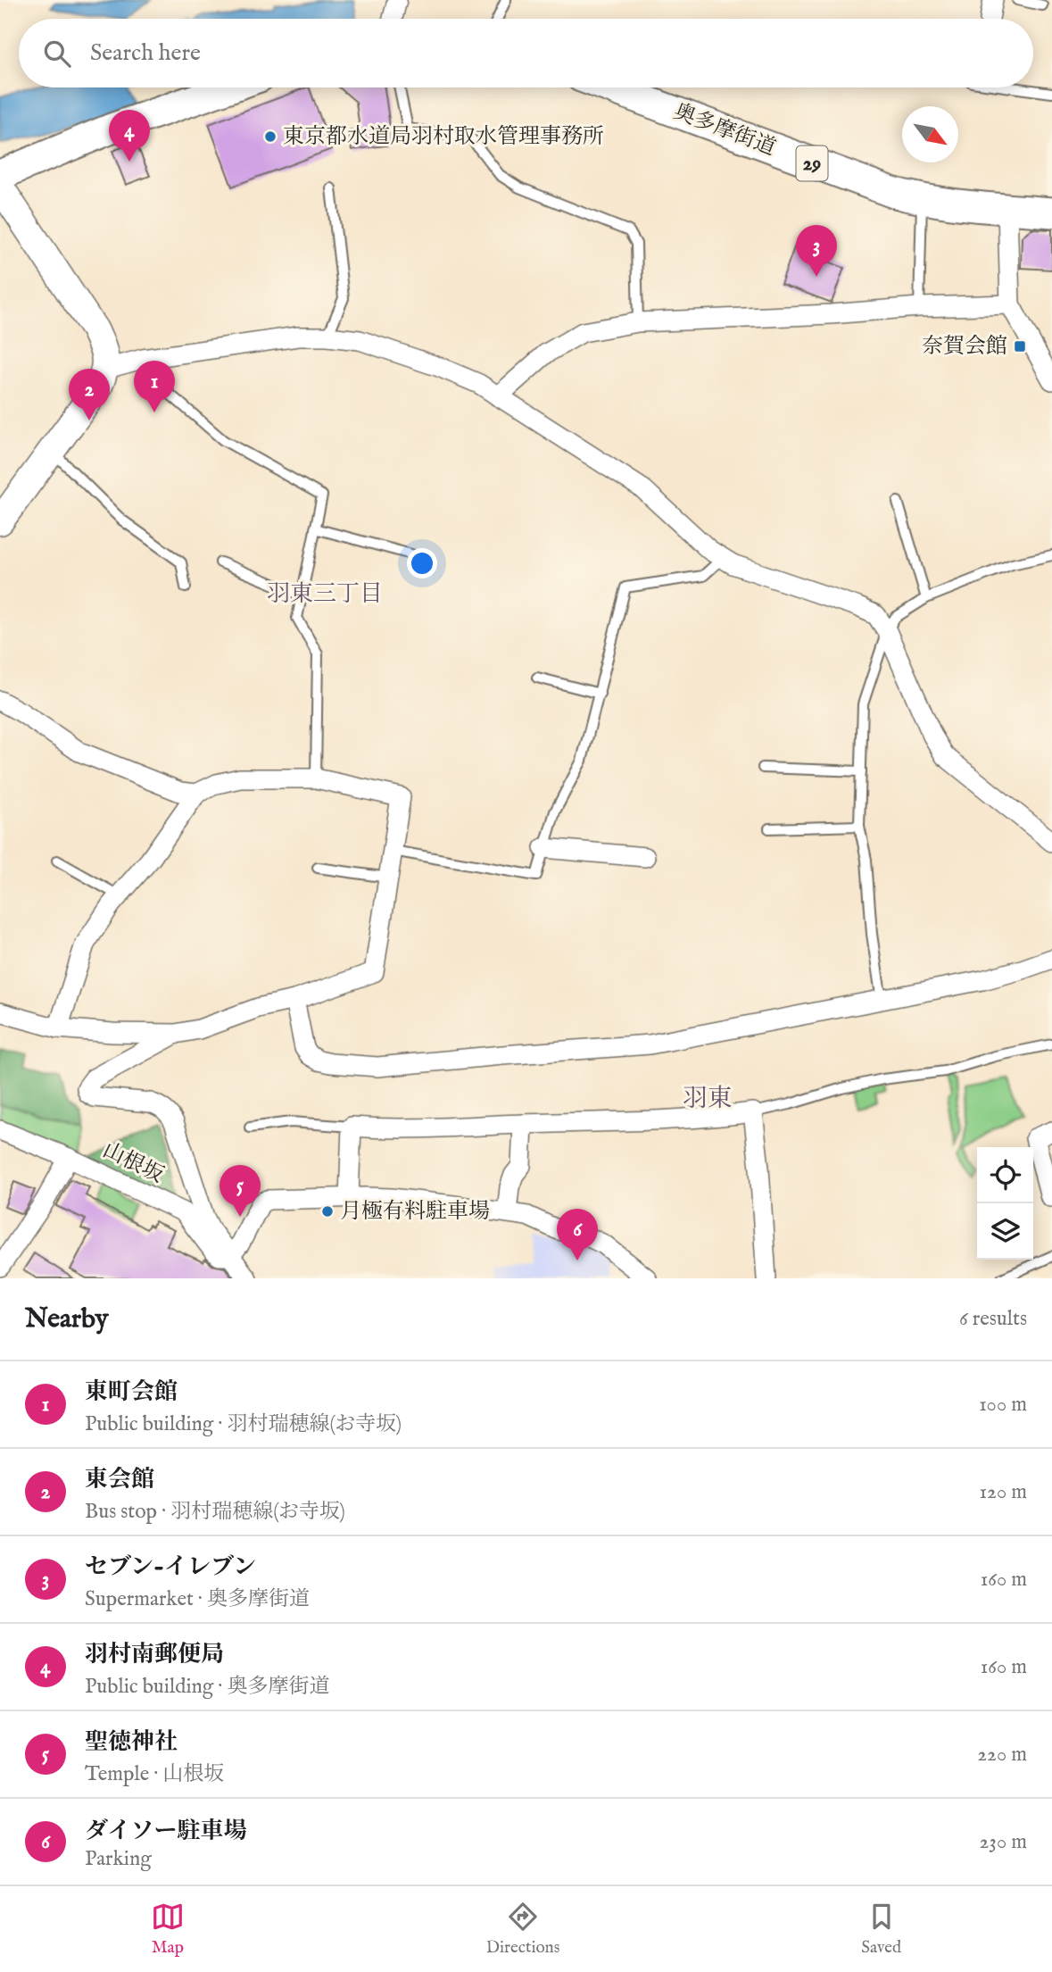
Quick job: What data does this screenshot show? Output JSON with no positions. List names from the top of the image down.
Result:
{
  "streets": {
    "main road": ["奥多摩街道", "29"],
    "street": ["山根坂"]
  },
  "districts": ["羽東三丁目", "羽東"],
  "places": {
    "other": ["東京都水道局羽村取水管理事務所", "月極有料駐車場"],
    "transit": ["奈賀会館"]
  },
  "north": "bottom right",
  "page": {
    "search": "Search here",
    "pins": [
      "4",
      "3",
      "1",
      "2",
      "5",
      "6"
    ],
    "heading": ["Nearby", "6 results"],
    "list": [
      {
        "mark": "1",
        "name": "東町会館",
        "note": "Public building · 羽村瑞穂線(お寺坂)",
        "value": "100 m"
      },
      {
        "mark": "2",
        "name": "東会館",
        "note": "Bus stop · 羽村瑞穂線(お寺坂)",
        "value": "120 m"
      },
      {
        "mark": "3",
        "name": "セブン-イレブン",
        "note": "Supermarket · 奥多摩街道",
        "value": "160 m"
      },
      {
        "mark": "4",
        "name": "羽村南郵便局",
        "note": "Public building · 奥多摩街道",
        "value": "160 m"
      },
      {
        "mark": "5",
        "name": "聖徳神社",
        "note": "Temple · 山根坂",
        "value": "220 m"
      },
      {
        "mark": "6",
        "name": "ダイソー駐車場",
        "note": "Parking",
        "value": "230 m"
      }
    ],
    "nav": ["Map", "Directions", "Saved"]
  }
}
